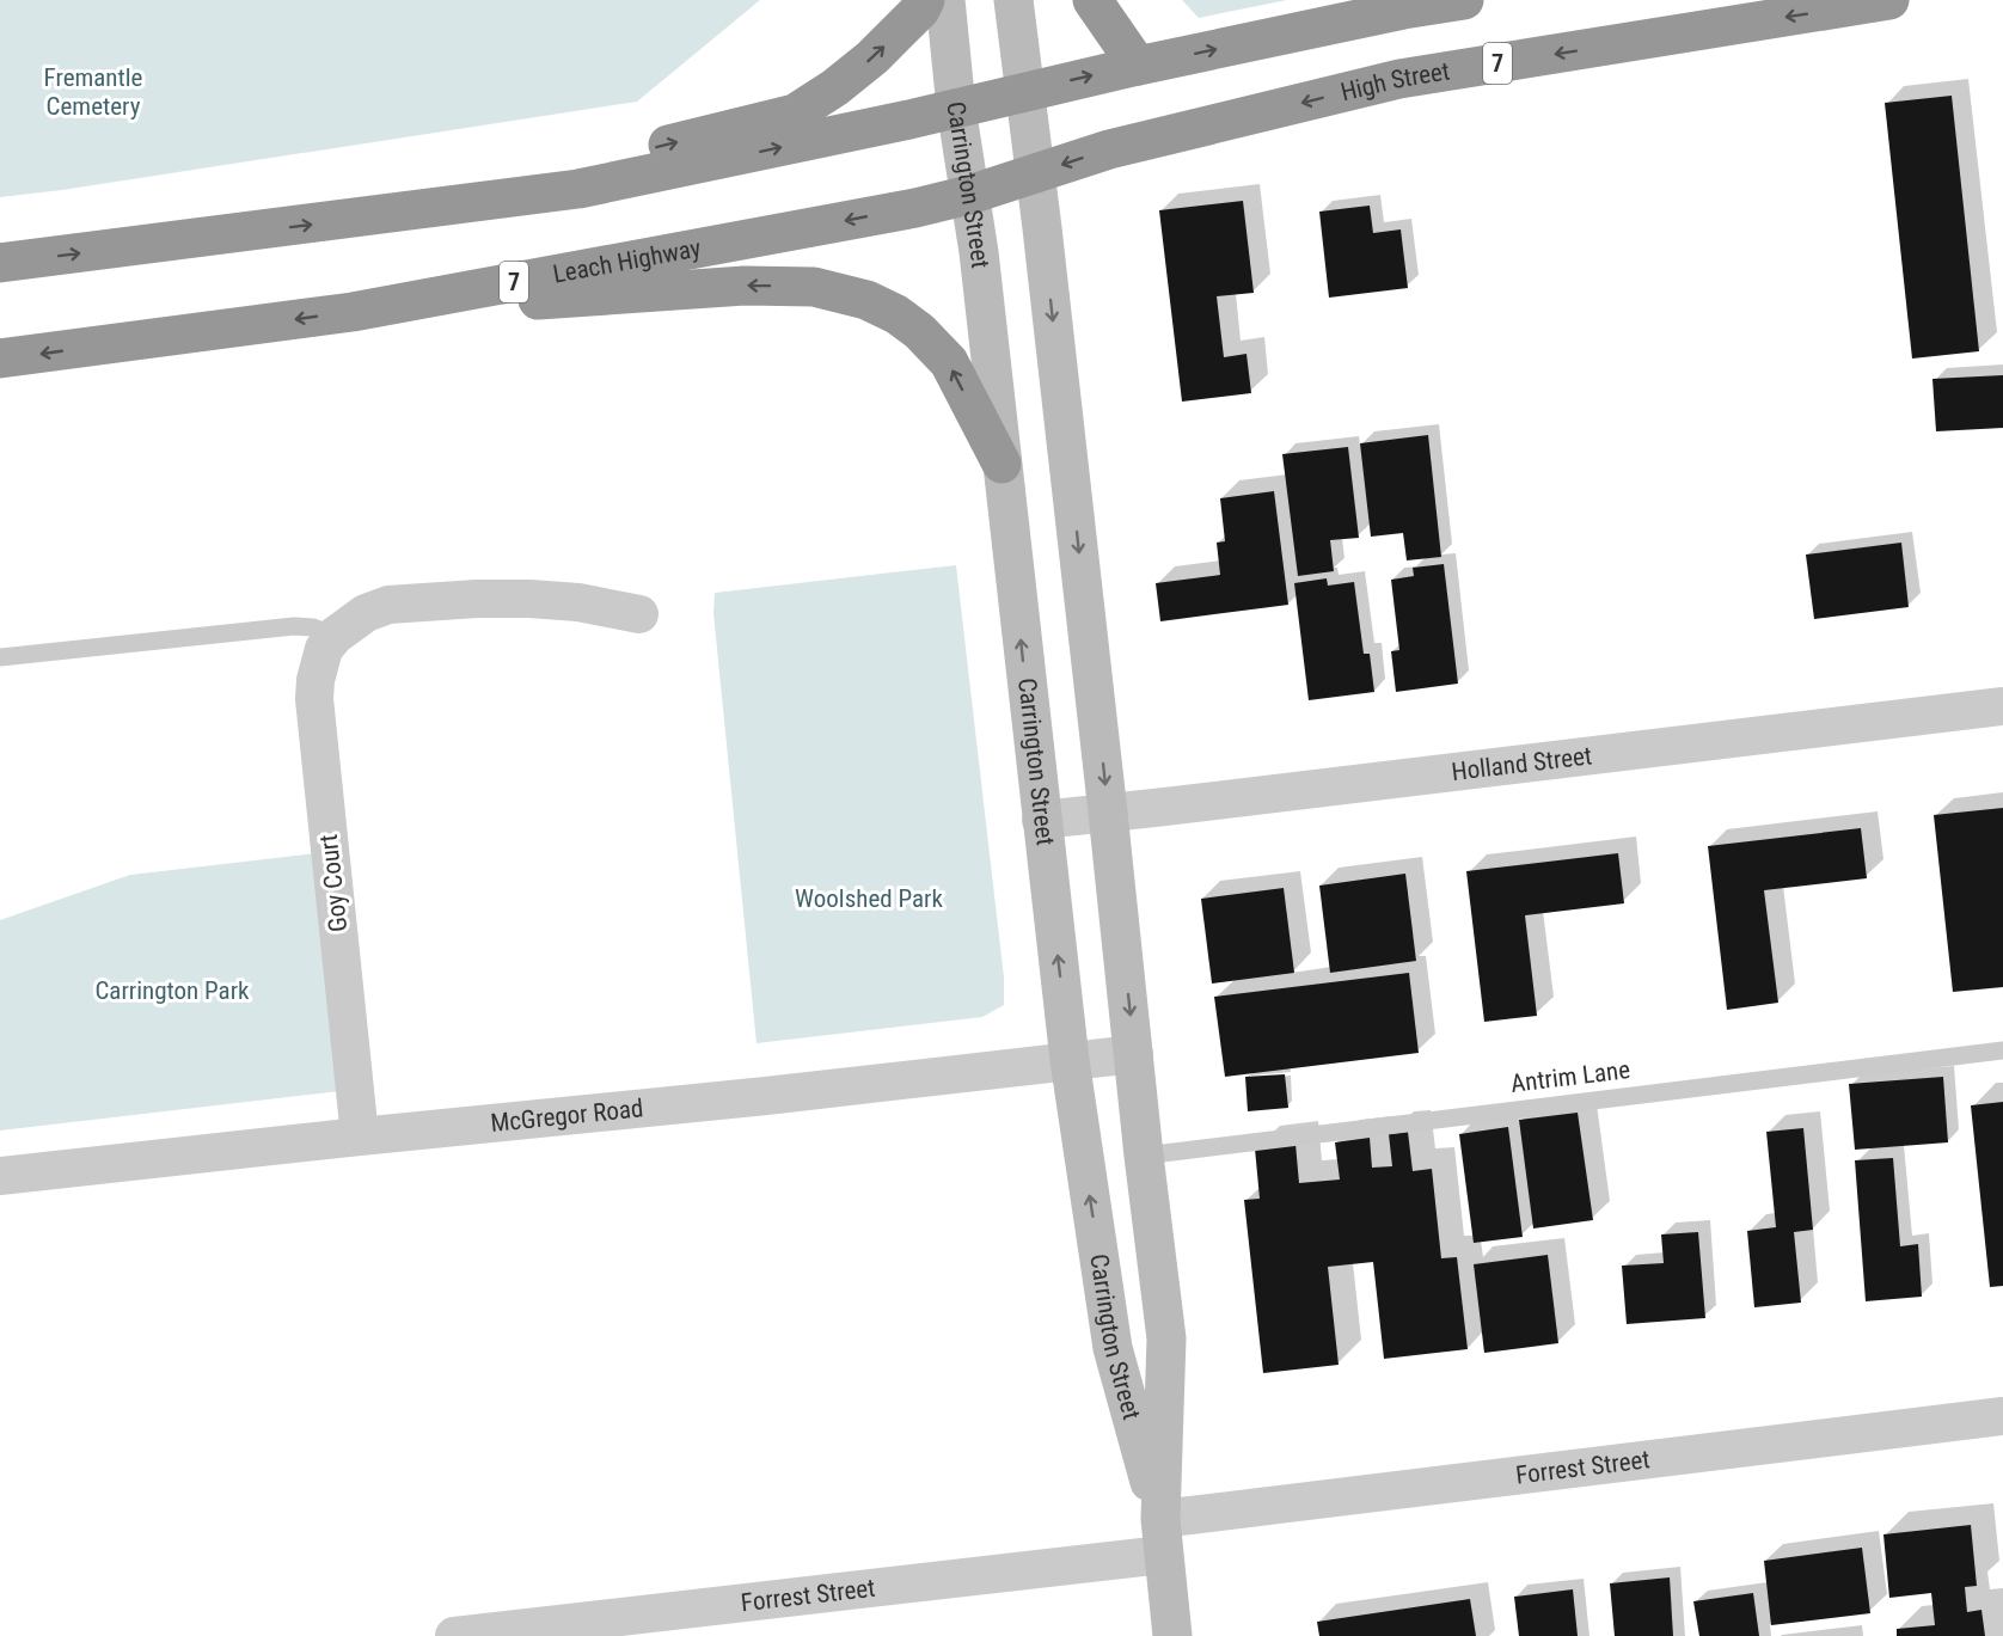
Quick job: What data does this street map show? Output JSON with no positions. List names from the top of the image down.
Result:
{
  "streets": {
    "highway": ["7", "High Street", "Leach Highway"],
    "main road": ["Carrington Street"],
    "street": [
      "Holland Street",
      "Goy Court",
      "McGregor Road",
      "Forrest Street"
    ],
    "lane": ["Antrim Lane"]
  },
  "crossings": [
    ["High Street", "Carrington Street"],
    ["High Street", "Leach Highway"],
    ["Carrington Street", "Leach Highway"],
    ["Carrington Street", "Holland Street"],
    ["Carrington Street", "Antrim Lane"],
    ["Carrington Street", "McGregor Road"],
    ["Carrington Street", "Forrest Street"],
    ["Goy Court", "McGregor Road"]
  ],
  "parks": ["Fremantle Cemetery", "Woolshed Park", "Carrington Park"]
}
